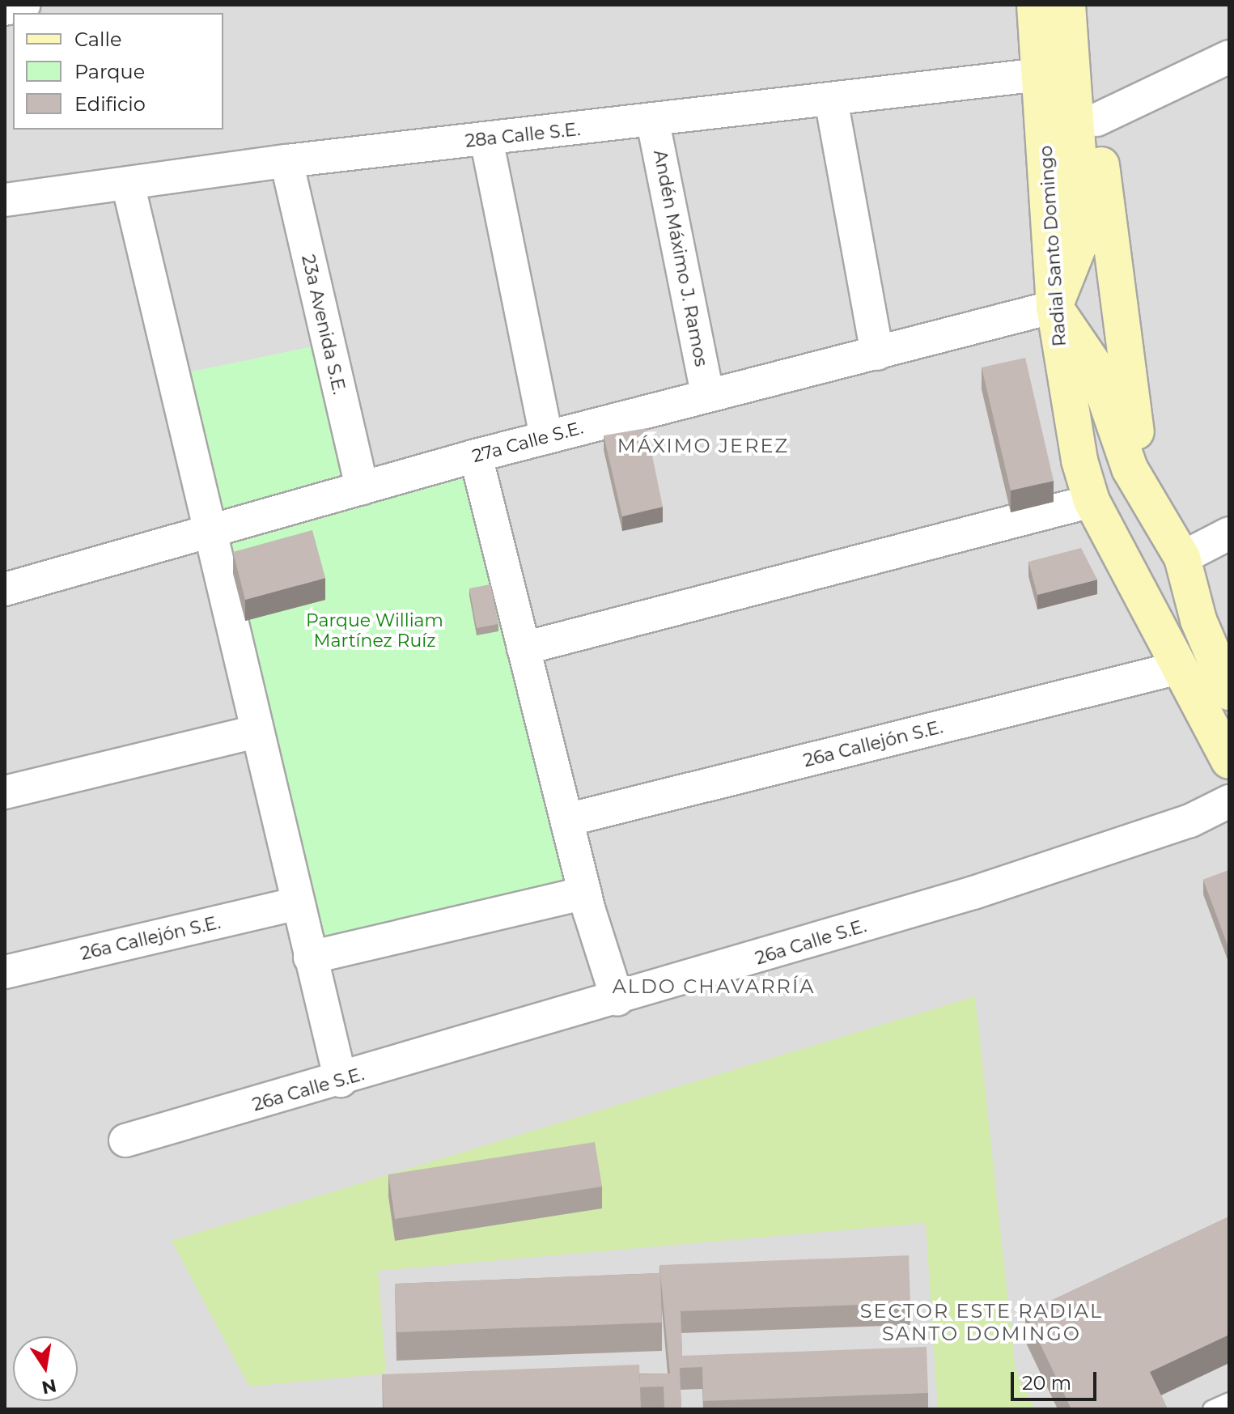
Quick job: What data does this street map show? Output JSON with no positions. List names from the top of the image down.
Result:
{
  "streets": {
    "main road": ["Radial Santo Domingo"],
    "street": [
      "28a Calle S.E.",
      "Andén Máximo J. Ramos",
      "23a Avenida S.E.",
      "27a Calle S.E.",
      "26a Callejón S.E.",
      "26a Calle S.E."
    ]
  },
  "crossings": [
    ["28a Calle S.E.", "Radial Santo Domingo"],
    ["28a Calle S.E.", "Andén Máximo J. Ramos"],
    ["28a Calle S.E.", "23a Avenida S.E."],
    ["Radial Santo Domingo", "27a Calle S.E."],
    ["Radial Santo Domingo", "26a Callejón S.E."],
    ["Andén Máximo J. Ramos", "27a Calle S.E."],
    ["23a Avenida S.E.", "27a Calle S.E."]
  ],
  "districts": ["MÁXIMO JEREZ", "ALDO CHAVARRÍA", "SECTOR ESTE RADIAL SANTO DOMINGO"],
  "parks": ["Parque William Martínez Ruíz"],
  "legend": ["Calle", "Parque", "Edificio"],
  "scale_bar": "20 m",
  "north": "bottom"
}
